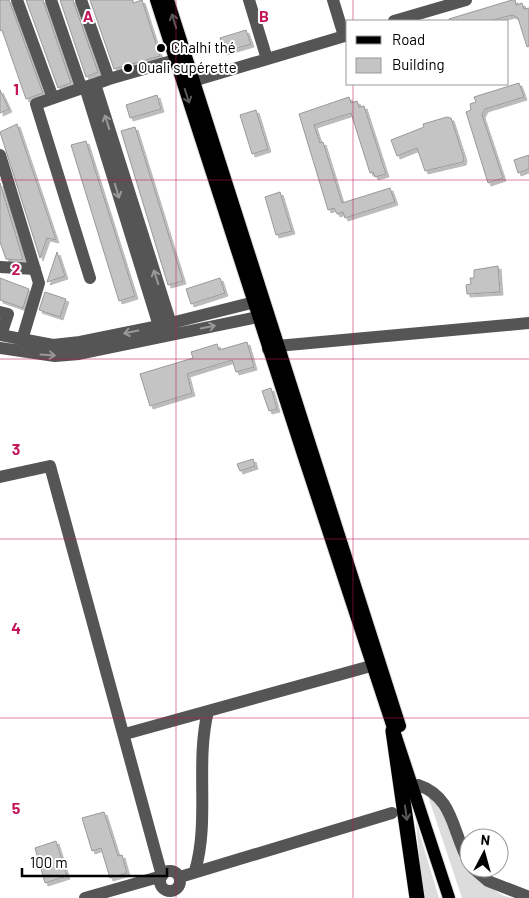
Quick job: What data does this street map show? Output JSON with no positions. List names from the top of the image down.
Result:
{
  "places": ["Chalhi thé", "Ouali supérette"],
  "legend": ["Road", "Building"],
  "scale_bar": "100 m",
  "north": "top",
  "grid": {
    "columns": ["A", "B"],
    "rows": [
      "1",
      "2",
      "3",
      "4",
      "5"
    ]
  }
}
